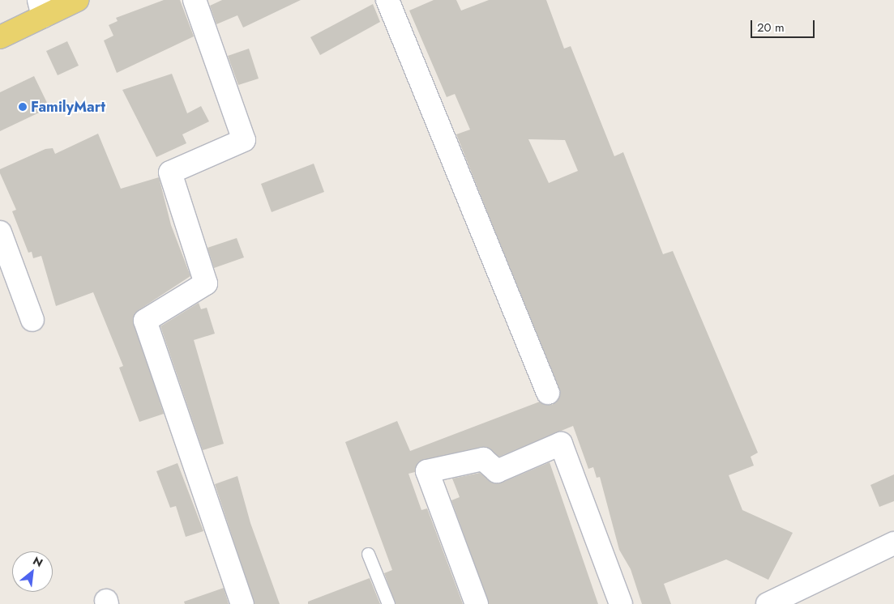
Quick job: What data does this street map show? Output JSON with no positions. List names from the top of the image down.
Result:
{
  "places": ["FamilyMart"],
  "scale_bar": "20 m",
  "north": "top right"
}
